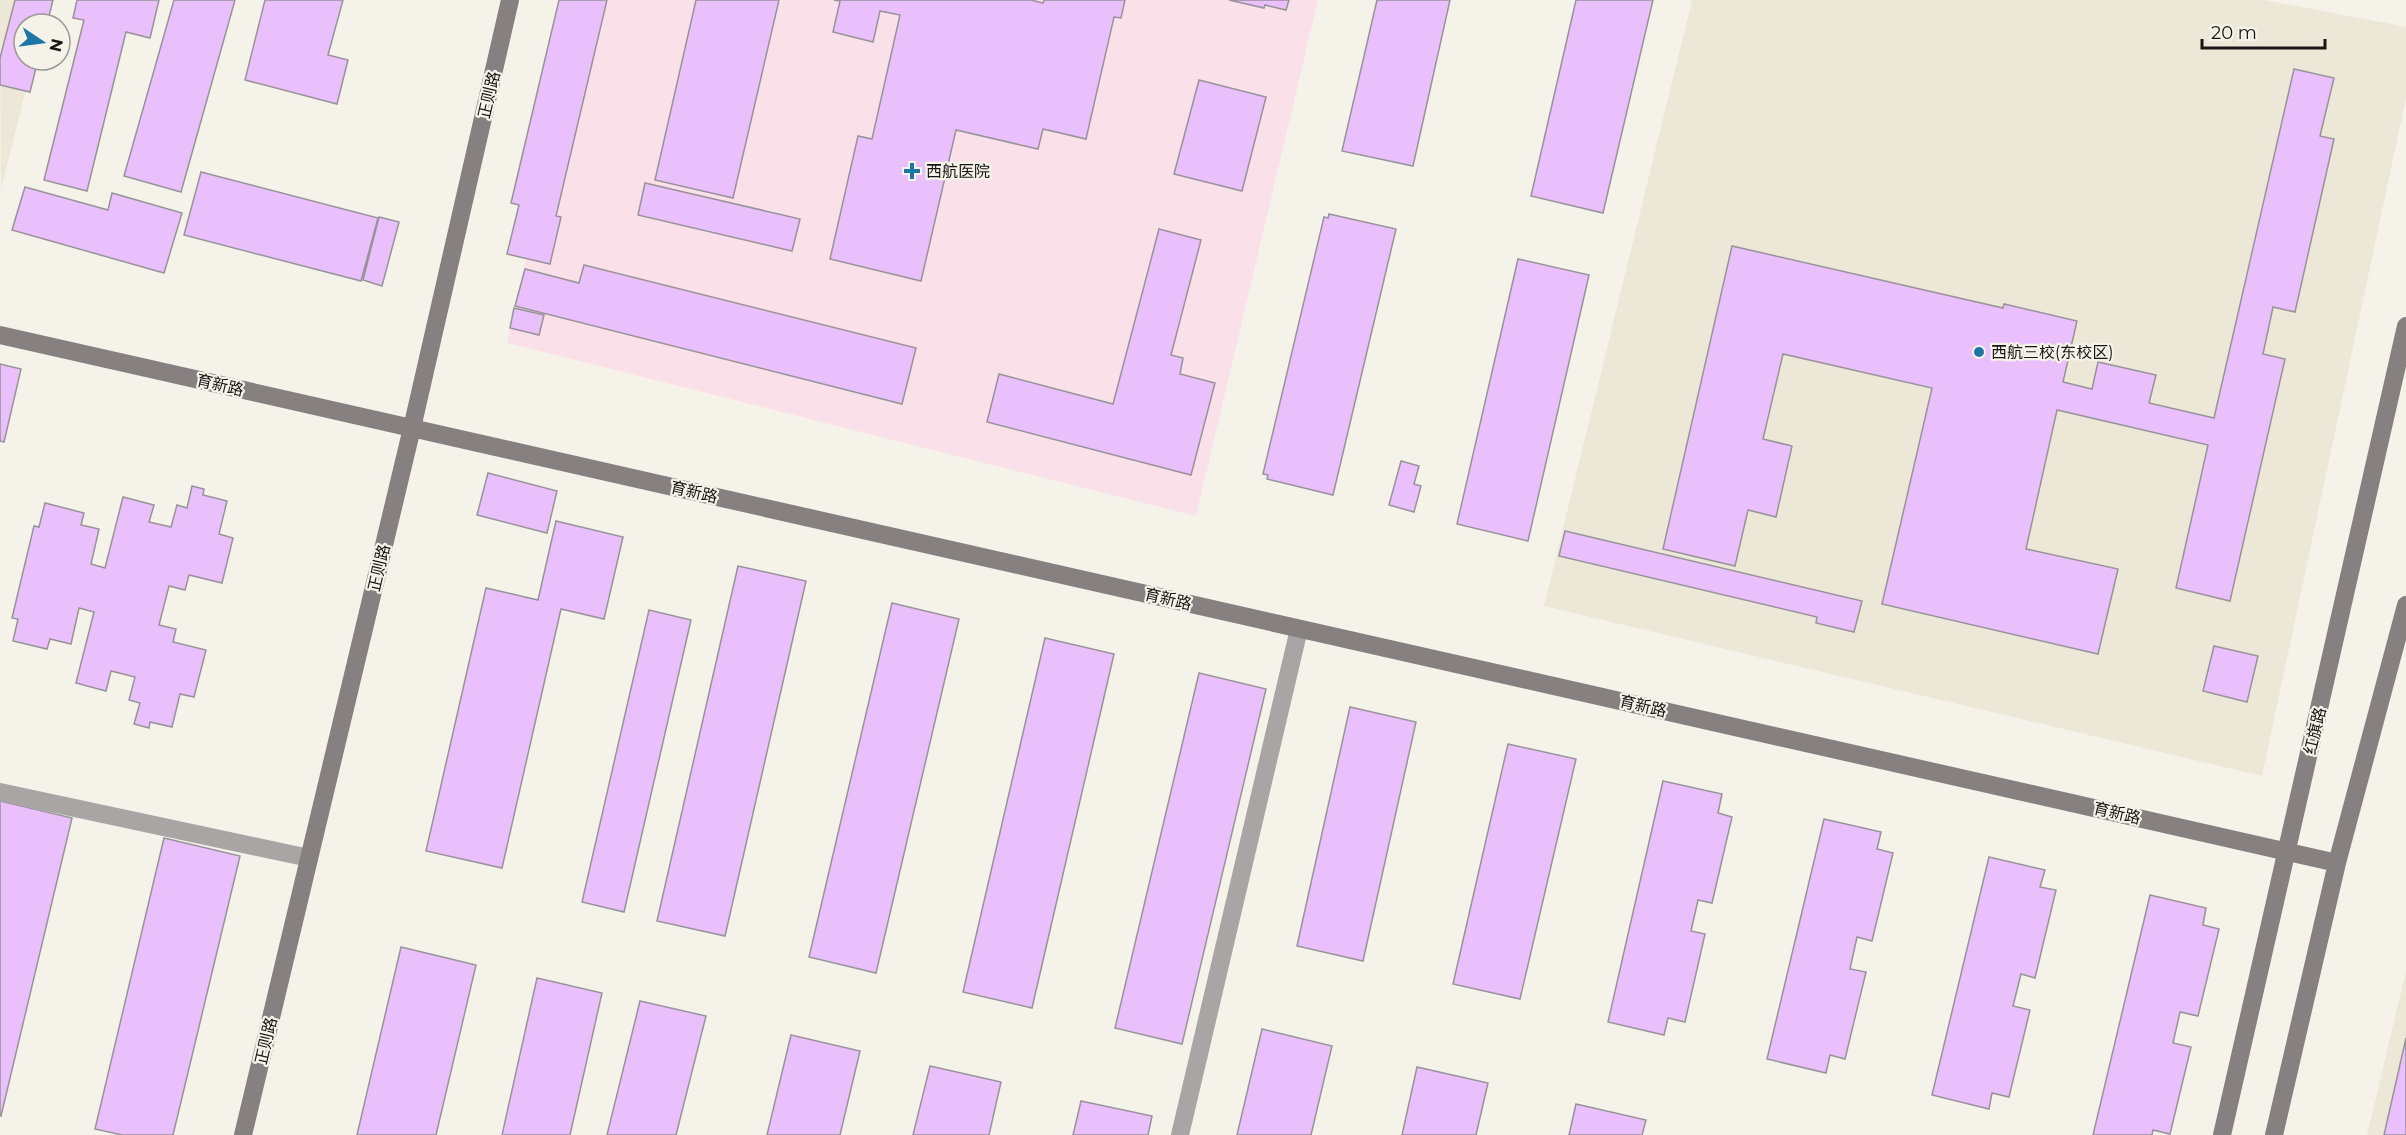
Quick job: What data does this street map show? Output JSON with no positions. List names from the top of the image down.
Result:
{
  "streets": {
    "street": ["正则路", "育新路", "红旗路"]
  },
  "crossings": [
    ["正则路", "育新路"],
    ["育新路", "红旗路"]
  ],
  "places": {
    "health": ["西航医院"],
    "other": ["西航三校(东校区)"]
  },
  "scale_bar": "20 m",
  "north": "right"
}
